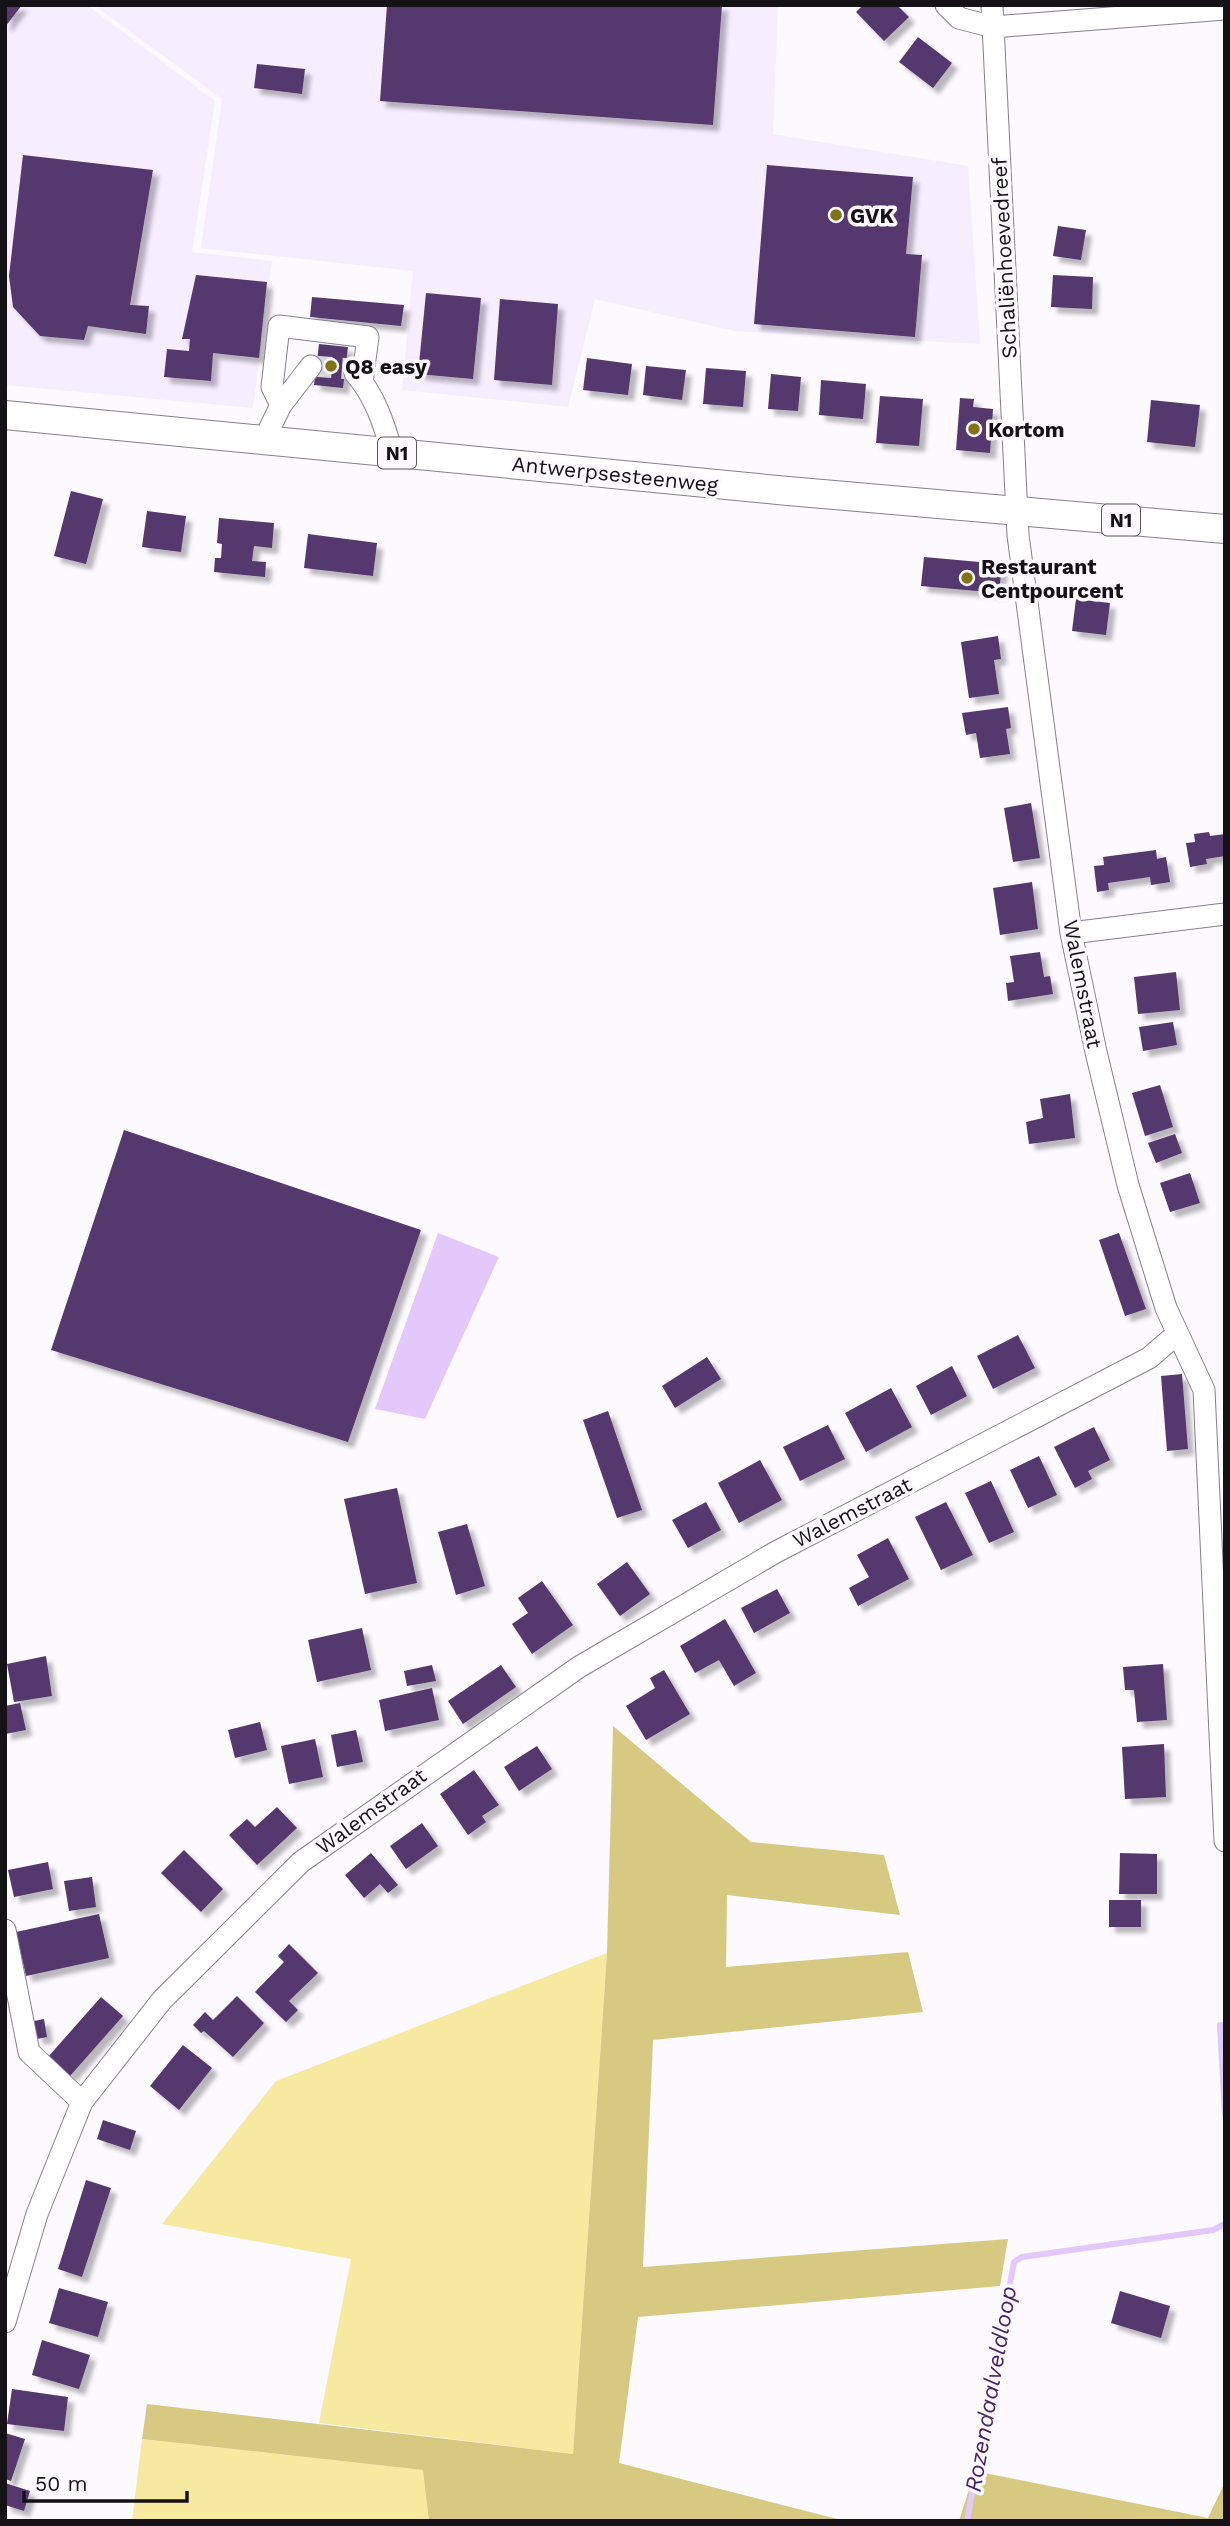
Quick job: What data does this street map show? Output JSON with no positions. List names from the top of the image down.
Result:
{
  "streets": {
    "main road": ["N1", "Antwerpsesteenweg"],
    "street": ["Schaliënhoevedreef", "Walemstraat"]
  },
  "crossings": [
    ["Schaliënhoevedreef", "Antwerpsesteenweg"],
    ["Schaliënhoevedreef", "Walemstraat"],
    ["Antwerpsesteenweg", "Walemstraat"]
  ],
  "water": ["Rozendaalveldloop"],
  "places": [
    "GVK",
    "Q8 easy",
    "Kortom",
    "Restaurant Centpourcent"
  ],
  "scale_bar": "50 m"
}
